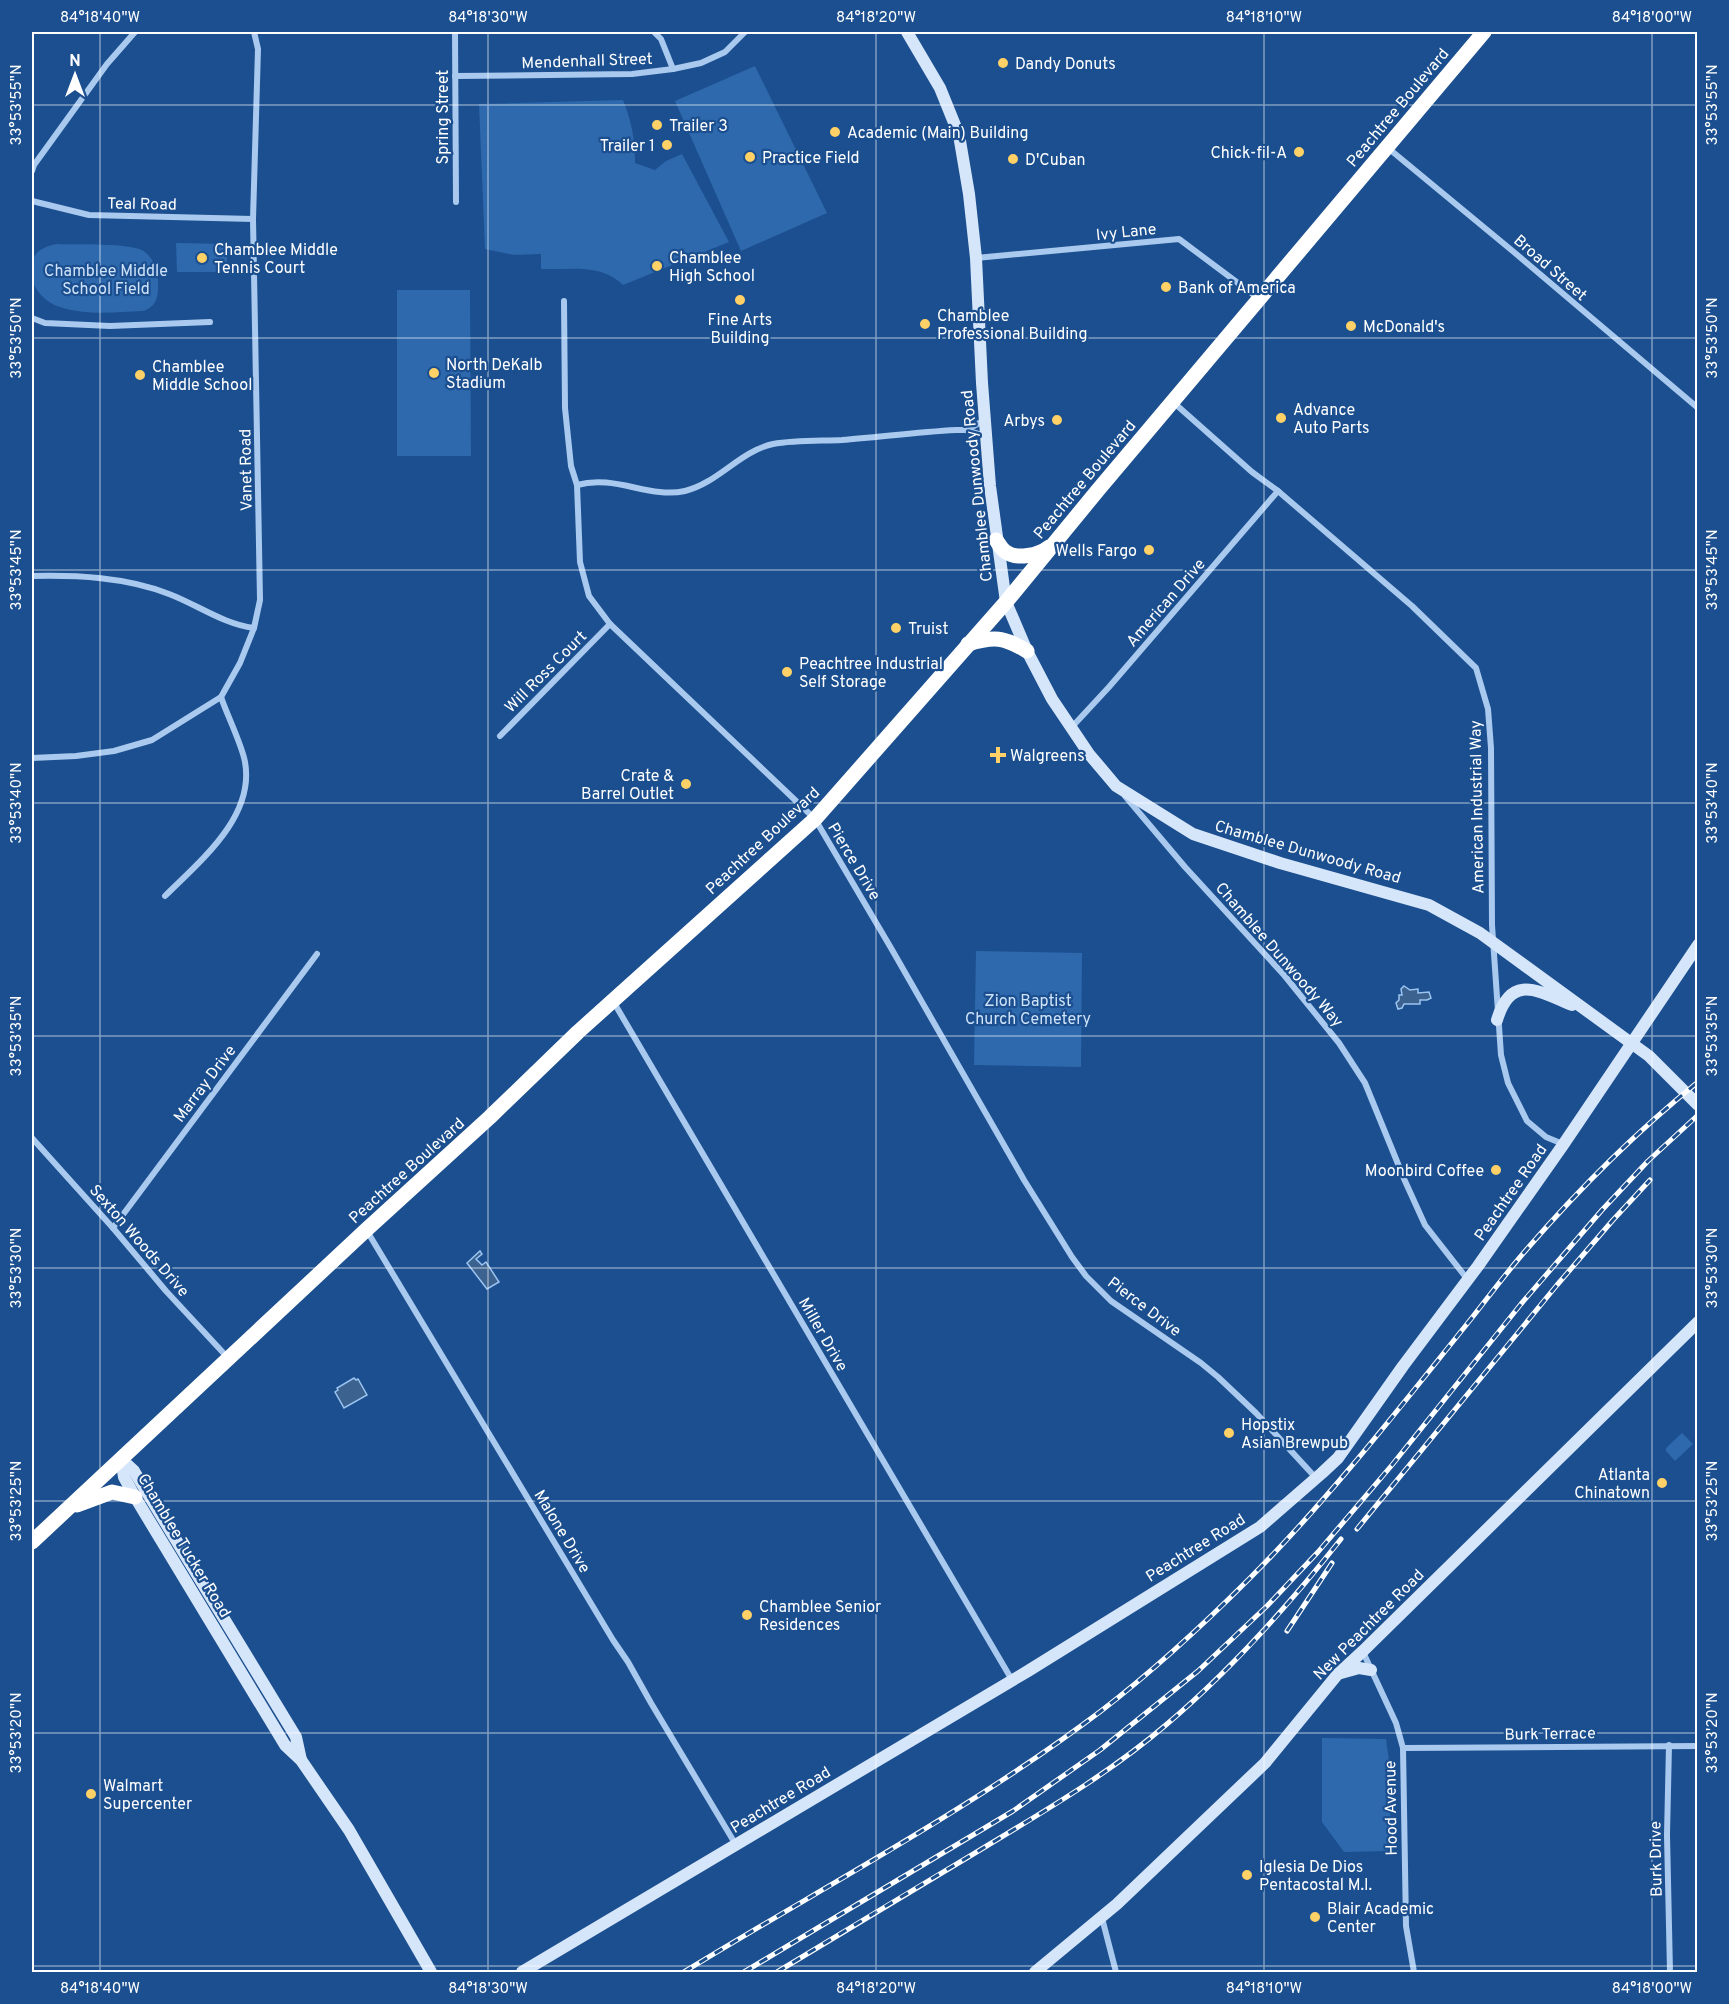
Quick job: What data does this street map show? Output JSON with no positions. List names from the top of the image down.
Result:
{
  "streets": {
    "highway": ["Peachtree Boulevard"],
    "street": [
      "Mendenhall Street",
      "Spring Street",
      "Teal Road",
      "Ivy Lane",
      "Broad Street",
      "Vanet Road",
      "Chamblee Dunwoody Road",
      "American Drive",
      "Will Ross Court",
      "American Industrial Way",
      "Pierce Drive",
      "Chamblee Dunwoody Way",
      "Marray Drive",
      "Peachtree Road",
      "Sexton Woods Drive",
      "Miller Drive",
      "Malone Drive",
      "Chamblee Tucker Road",
      "New Peachtree Road",
      "Burk Terrace",
      "Hood Avenue",
      "Burk Drive"
    ]
  },
  "crossings": [
    ["Mendenhall Street", "Spring Street"],
    ["Peachtree Boulevard", "Ivy Lane"],
    ["Peachtree Boulevard", "Broad Street"],
    ["Peachtree Boulevard", "Chamblee Dunwoody Road"],
    ["Peachtree Boulevard", "American Industrial Way"],
    ["Peachtree Boulevard", "Pierce Drive"],
    ["Peachtree Boulevard", "Sexton Woods Drive"],
    ["Peachtree Boulevard", "Miller Drive"],
    ["Peachtree Boulevard", "Malone Drive"],
    ["Peachtree Boulevard", "Chamblee Tucker Road"],
    ["Teal Road", "Vanet Road"],
    ["Ivy Lane", "Chamblee Dunwoody Road"],
    ["Chamblee Dunwoody Road", "American Drive"],
    ["Chamblee Dunwoody Road", "American Industrial Way"],
    ["Chamblee Dunwoody Road", "Chamblee Dunwoody Way"],
    ["American Drive", "American Industrial Way"],
    ["Will Ross Court", "Pierce Drive"],
    ["American Industrial Way", "Peachtree Road"],
    ["Pierce Drive", "Peachtree Road"],
    ["Chamblee Dunwoody Way", "Peachtree Road"],
    ["Marray Drive", "Sexton Woods Drive"],
    ["Peachtree Road", "Miller Drive"],
    ["Peachtree Road", "Malone Drive"],
    ["New Peachtree Road", "Hood Avenue"],
    ["Burk Terrace", "Hood Avenue"],
    ["Burk Terrace", "Burk Drive"]
  ],
  "parks": ["Chamblee Middle School Field", "Zion Baptist Church Cemetery"],
  "places": {
    "other": [
      "Dandy Donuts",
      "Trailer 3",
      "Academic (Main) Building",
      "Trailer 1",
      "Chick-fil-A",
      "Practice Field",
      "D'Cuban",
      "Chamblee Middle Tennis Court",
      "Chamblee High School",
      "Bank of America",
      "Fine Arts Building",
      "Chamblee Professional Building",
      "McDonald's",
      "North DeKalb Stadium",
      "Chamblee Middle School",
      "Advance Auto Parts",
      "Arbys",
      "Wells Fargo",
      "Truist",
      "Peachtree Industrial Self Storage",
      "Crate & Barrel Outlet",
      "Moonbird Coffee",
      "Hopstix Asian Brewpub",
      "Atlanta Chinatown",
      "Chamblee Senior Residences",
      "Walmart Supercenter",
      "Iglesia De Dios Pentacostal M.I.",
      "Blair Academic Center"
    ],
    "health": ["Walgreens"]
  },
  "north": "top",
  "coordinates": [
    "84°18'40\"W",
    "84°18'30\"W",
    "84°18'20\"W",
    "84°18'10\"W",
    "84°18'00\"W",
    "33°53'55\"N",
    "33°53'50\"N",
    "33°53'45\"N",
    "33°53'40\"N",
    "33°53'35\"N",
    "33°53'30\"N",
    "33°53'25\"N",
    "33°53'20\"N"
  ]
}
